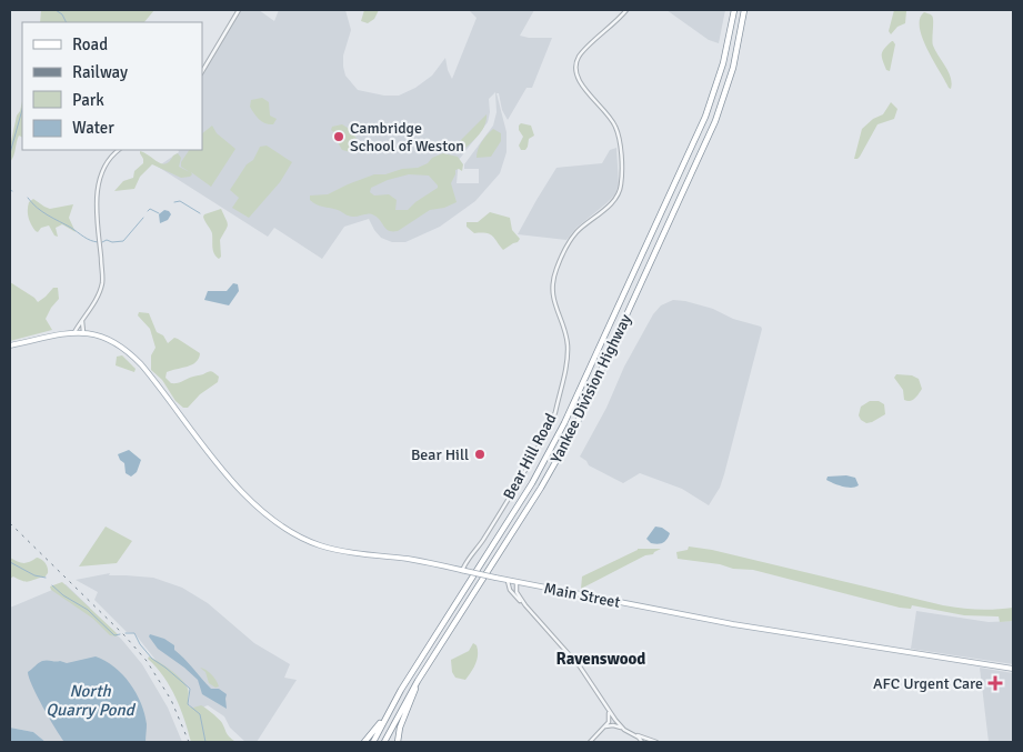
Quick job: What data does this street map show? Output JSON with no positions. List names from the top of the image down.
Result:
{
  "streets": {
    "highway": ["Yankee Division Highway"],
    "main road": ["Main Street"],
    "street": ["Bear Hill Road"]
  },
  "crossings": [
    ["Bear Hill Road", "Main Street"]
  ],
  "districts": ["Ravenswood"],
  "water": ["North Quarry Pond"],
  "places": {
    "other": ["Cambridge School of Weston", "Bear Hill"],
    "health": ["AFC Urgent Care"]
  },
  "legend": [
    "Road",
    "Railway",
    "Park",
    "Water"
  ]
}
